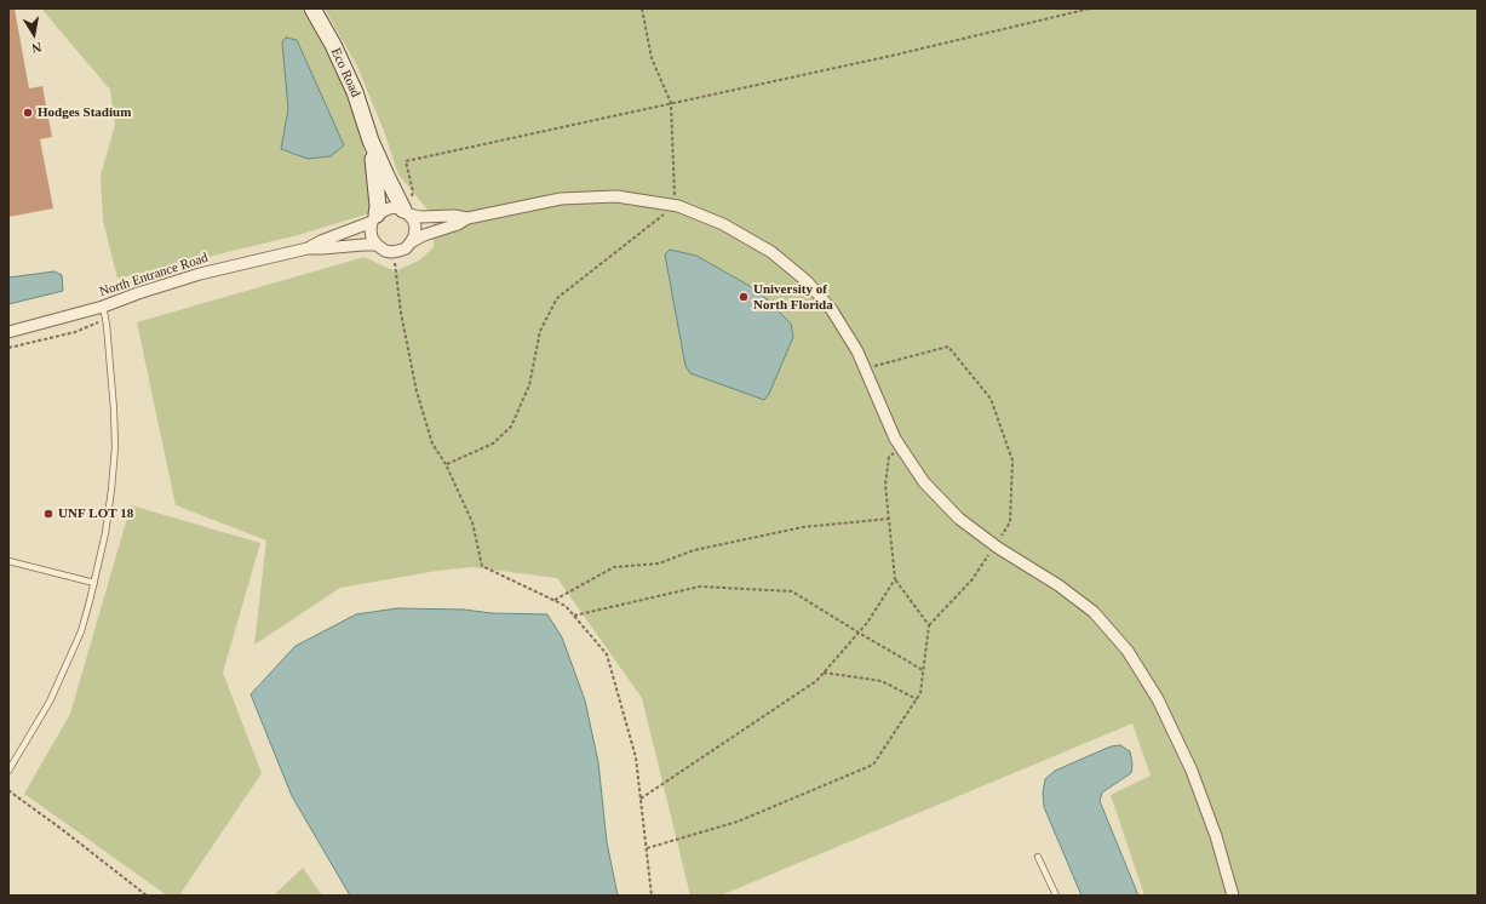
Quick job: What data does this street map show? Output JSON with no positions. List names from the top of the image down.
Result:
{
  "streets": {
    "street": ["Eco Road", "North Entrance Road"]
  },
  "places": ["Hodges Stadium", "University of North Florida", "UNF LOT 18"],
  "north": "bottom"
}
